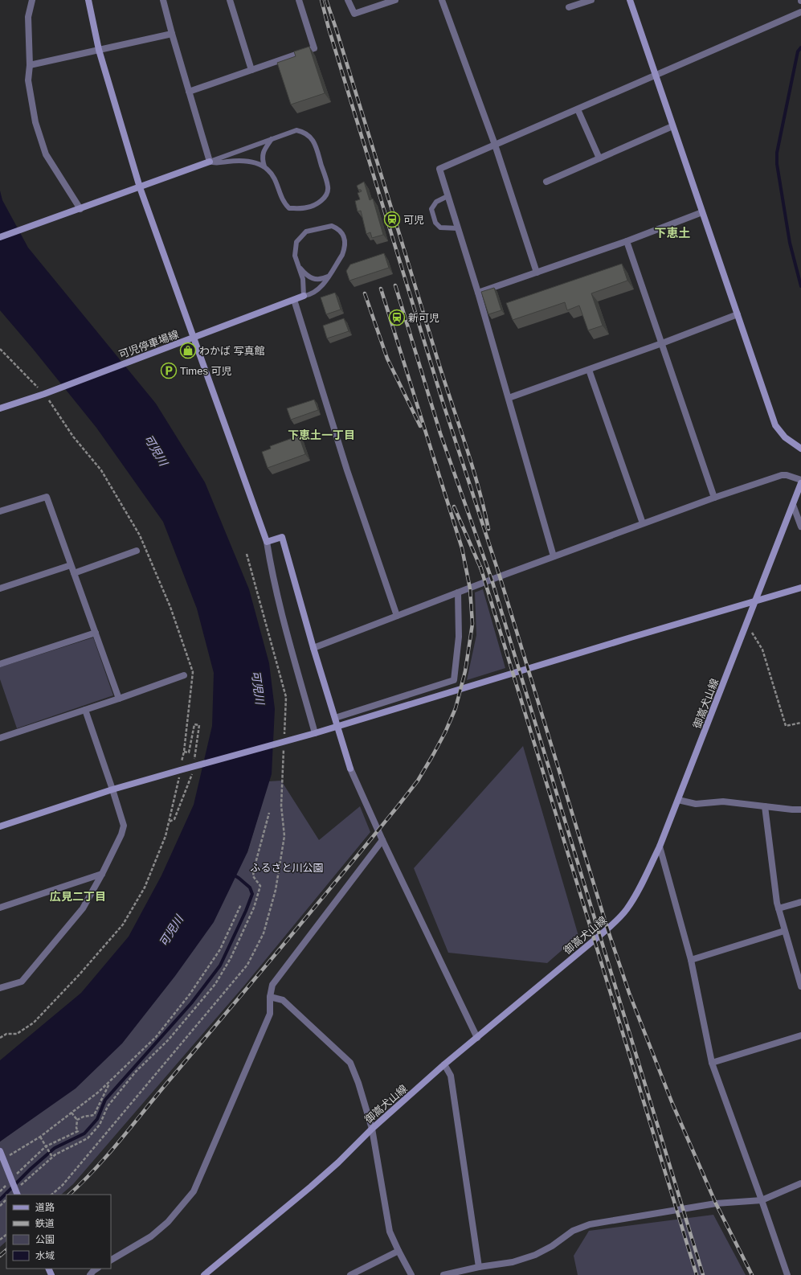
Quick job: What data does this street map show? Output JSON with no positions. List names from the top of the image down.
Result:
{
  "streets": {
    "street": ["可児停車場線", "御嵩犬山線"]
  },
  "districts": ["下恵土", "下恵土一丁目", "広見二丁目"],
  "water": ["可児川"],
  "parks": ["ふるさと川公園"],
  "places": {
    "station": ["可児", "新可児"],
    "shop": ["わかば 写真館"],
    "parking": ["Times 可児"]
  },
  "legend": [
    "道路",
    "鉄道",
    "公園",
    "水域"
  ]
}
